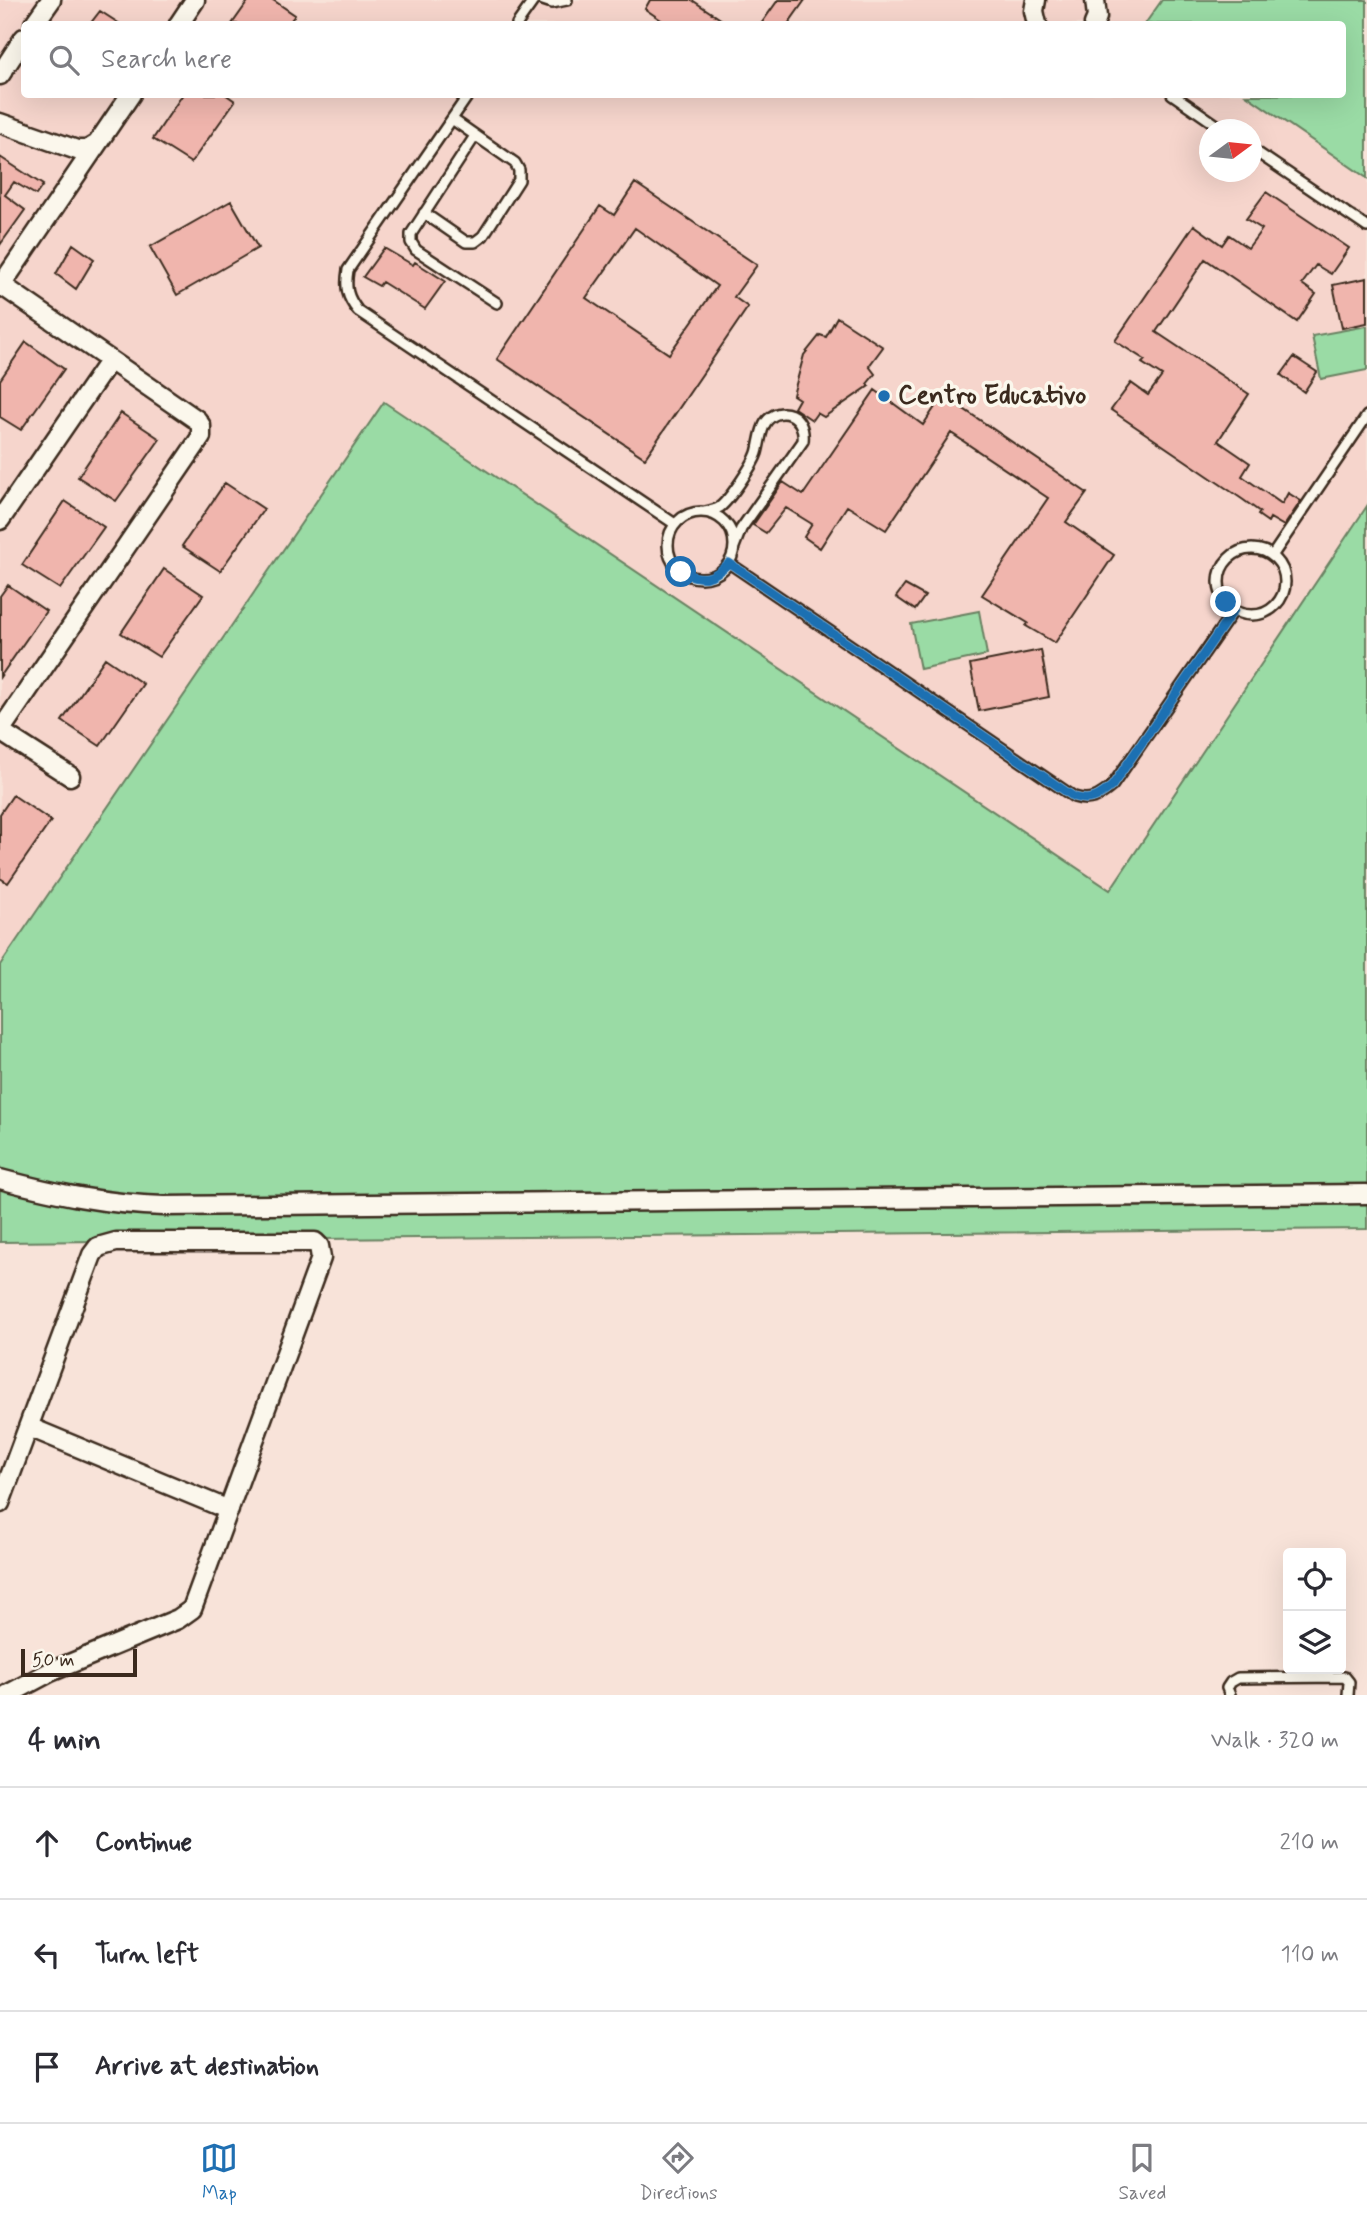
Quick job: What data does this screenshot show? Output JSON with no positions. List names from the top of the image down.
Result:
{
  "places": ["Centro Educativo"],
  "scale_bar": "50 m",
  "north": "right",
  "page": {
    "search": "Search here",
    "scale": "50 m",
    "heading": ["4 min", "Walk · 320 m"],
    "list": [
      ["Continue", "210 m"],
      ["Turn left", "110 m"],
      "Arrive at destination"
    ],
    "nav": ["Map", "Directions", "Saved"]
  }
}
